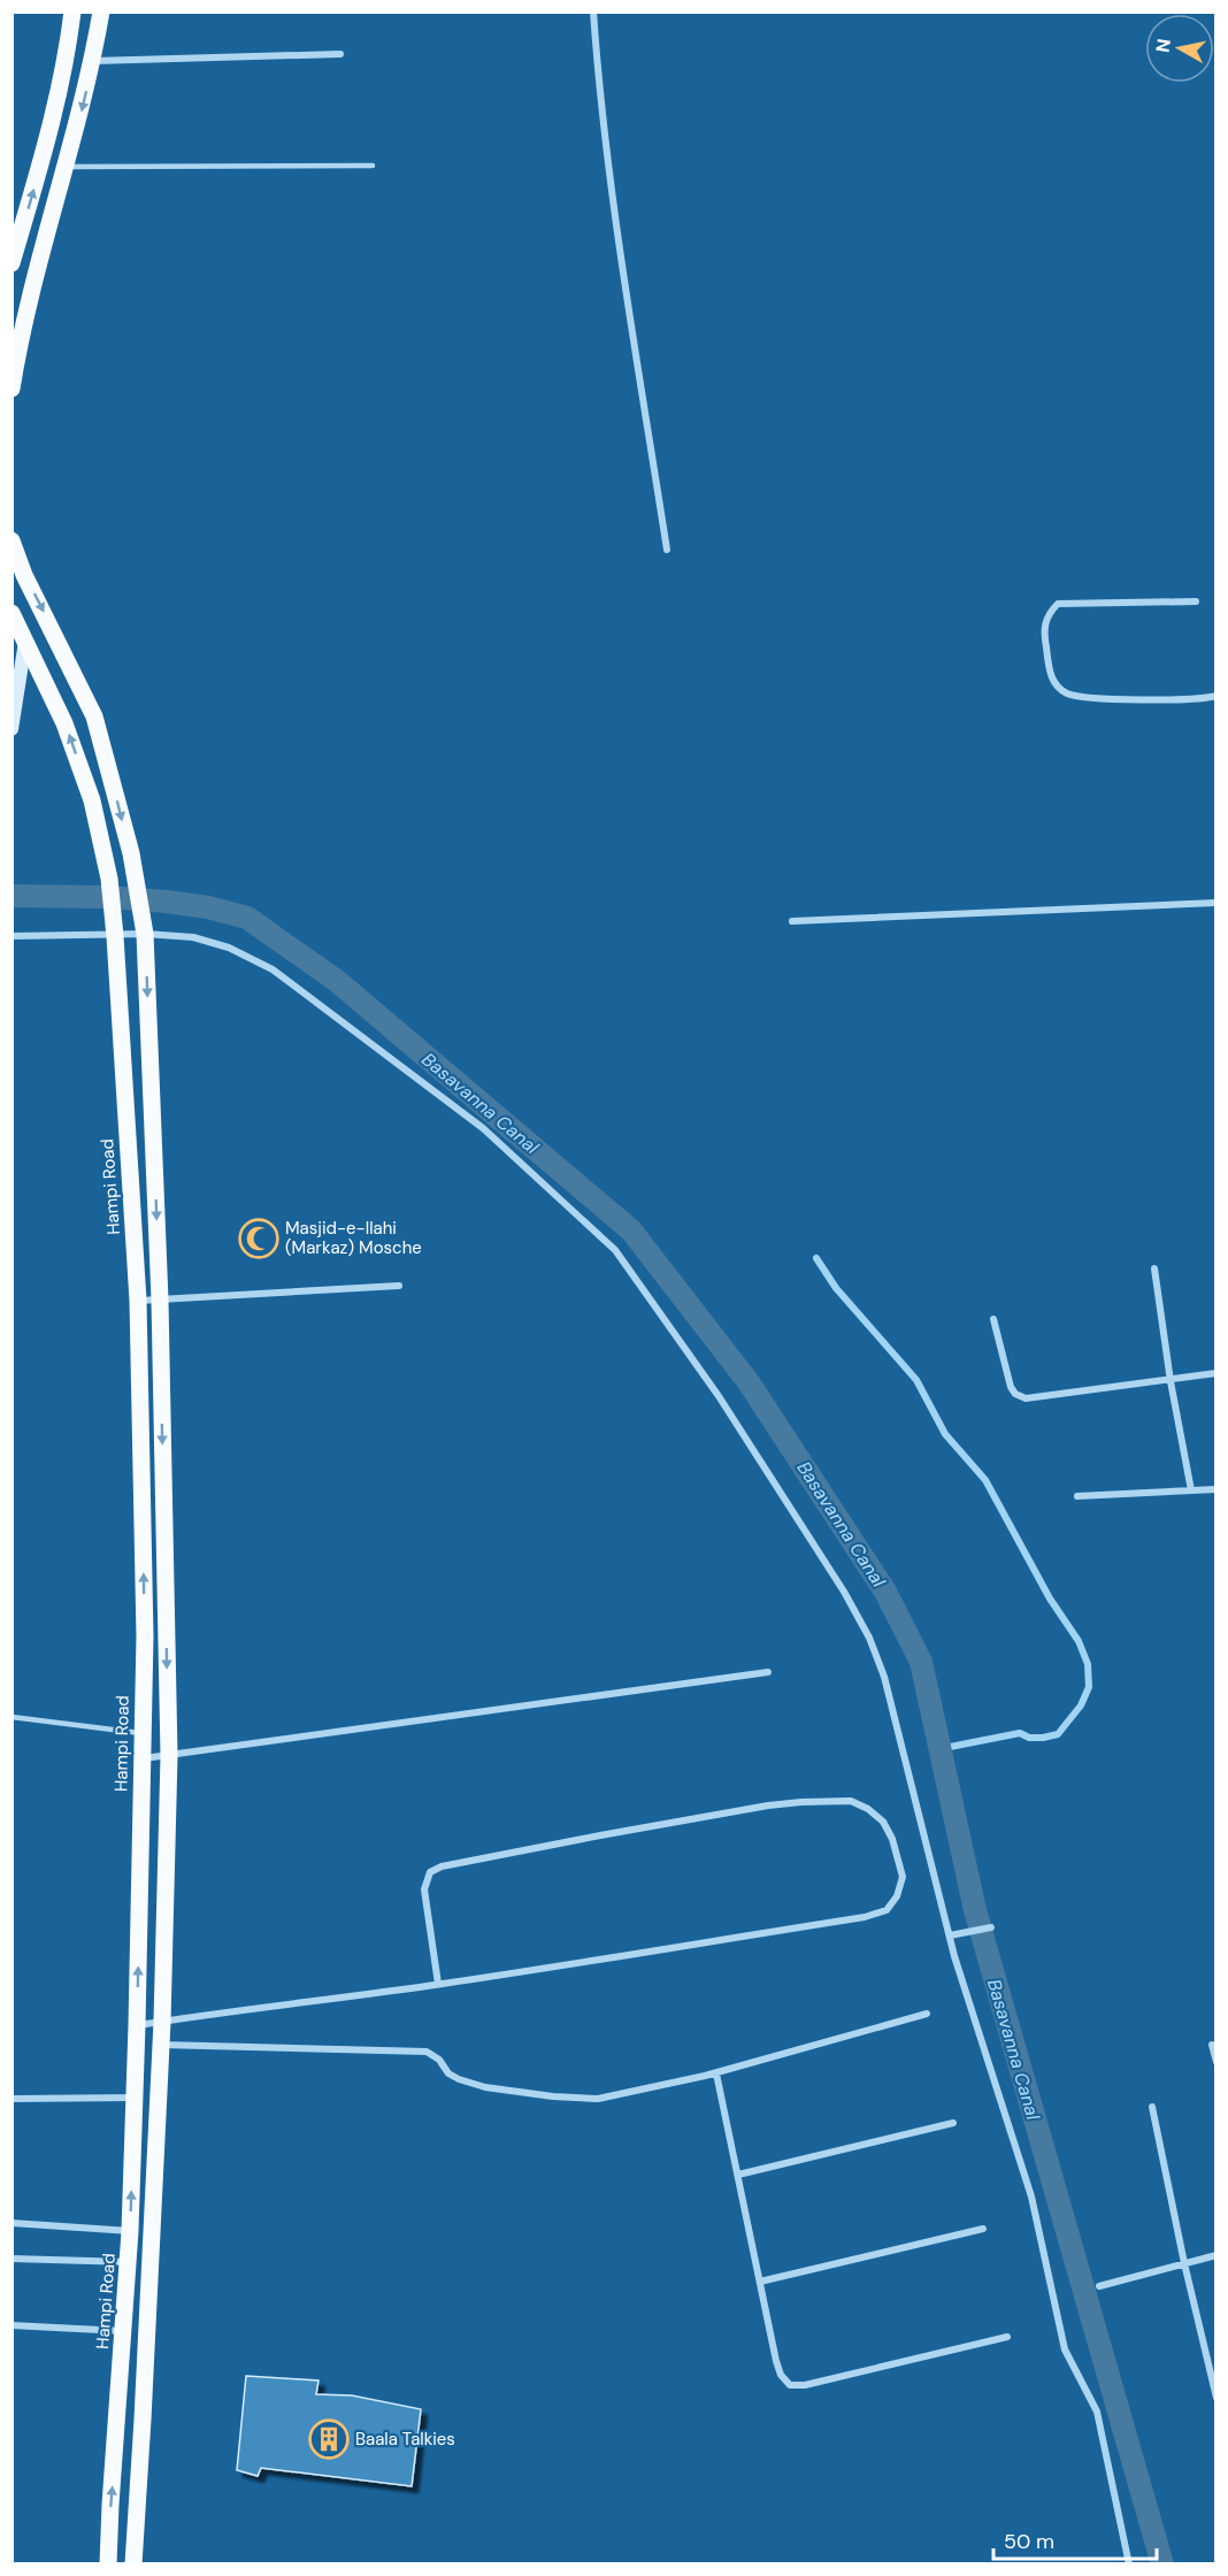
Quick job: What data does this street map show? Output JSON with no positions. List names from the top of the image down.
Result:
{
  "streets": {
    "main road": ["Hampi Road"]
  },
  "water": ["Basavanna Canal"],
  "places": {
    "mosque": ["Masjid-e-Ilahi (Markaz) Mosche"],
    "building": ["Baala Talkies"]
  },
  "scale_bar": "50 m",
  "north": "left"
}
